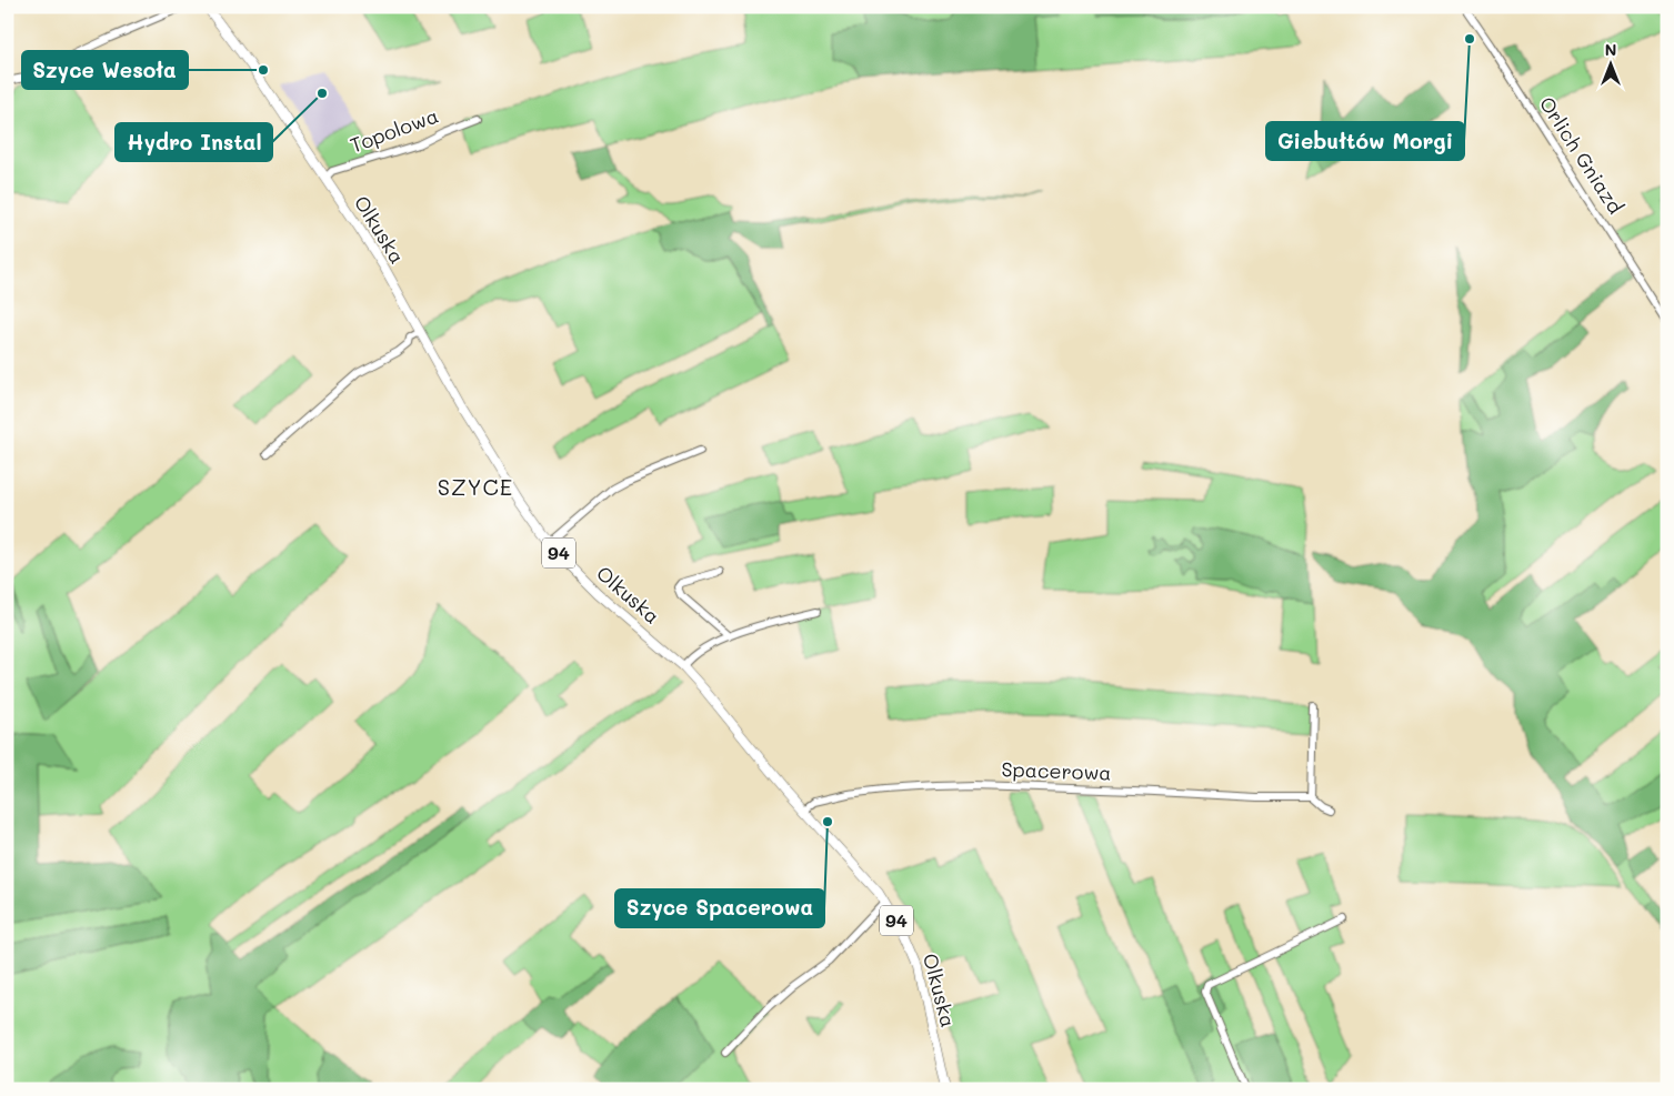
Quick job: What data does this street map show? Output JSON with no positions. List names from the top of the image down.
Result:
{
  "streets": {
    "main road": ["Olkuska", "94"],
    "street": ["Topolowa", "Orlich Gniazd", "Spacerowa"]
  },
  "crossings": [
    ["Topolowa", "Olkuska"],
    ["Olkuska", "Spacerowa"]
  ],
  "districts": ["SZYCE"],
  "places": [
    "Giebułtów Morgi",
    "Szyce Wesoła",
    "Hydro Instal",
    "Szyce Spacerowa"
  ],
  "north": "top"
}
